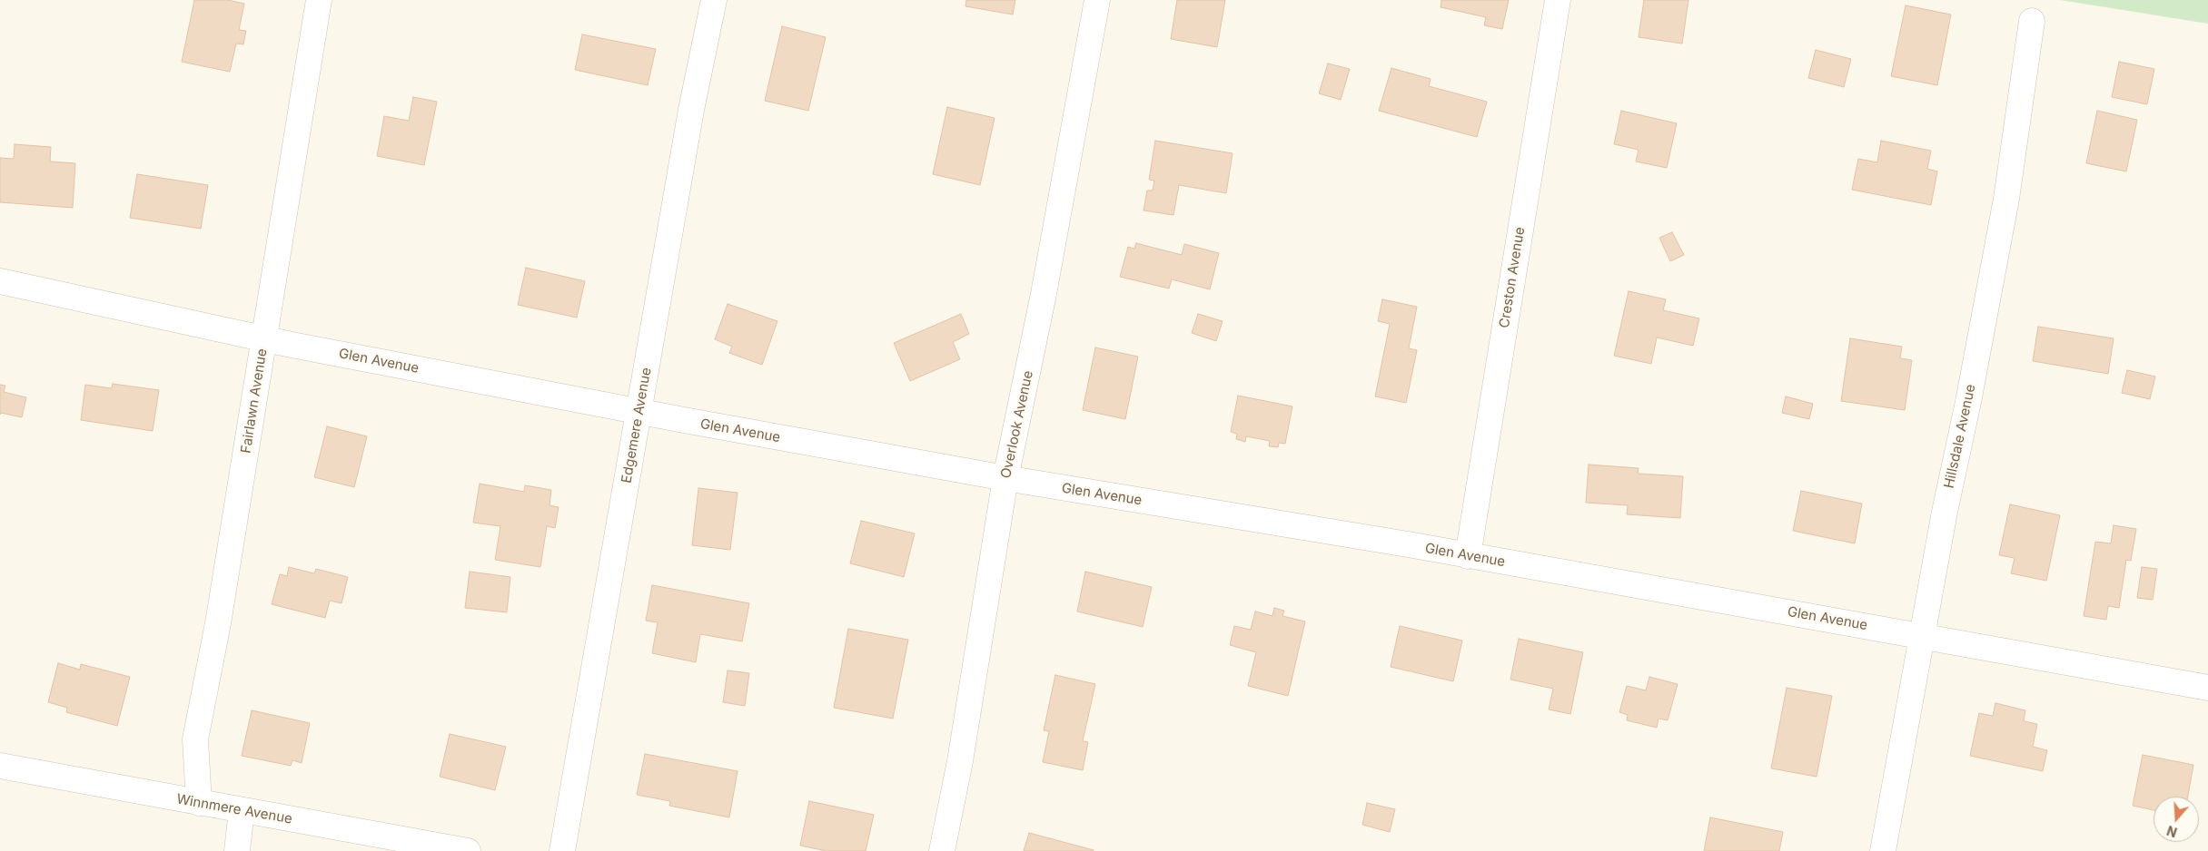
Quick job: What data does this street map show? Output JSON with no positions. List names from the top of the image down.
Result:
{
  "streets": {
    "street": [
      "Creston Avenue",
      "Glen Avenue",
      "Fairlawn Avenue",
      "Overlook Avenue",
      "Edgemere Avenue",
      "Hillsdale Avenue",
      "Winnmere Avenue"
    ]
  },
  "crossings": [
    ["Creston Avenue", "Glen Avenue"],
    ["Glen Avenue", "Fairlawn Avenue"],
    ["Glen Avenue", "Overlook Avenue"],
    ["Glen Avenue", "Edgemere Avenue"],
    ["Glen Avenue", "Hillsdale Avenue"],
    ["Fairlawn Avenue", "Winnmere Avenue"]
  ],
  "north": "bottom"
}
